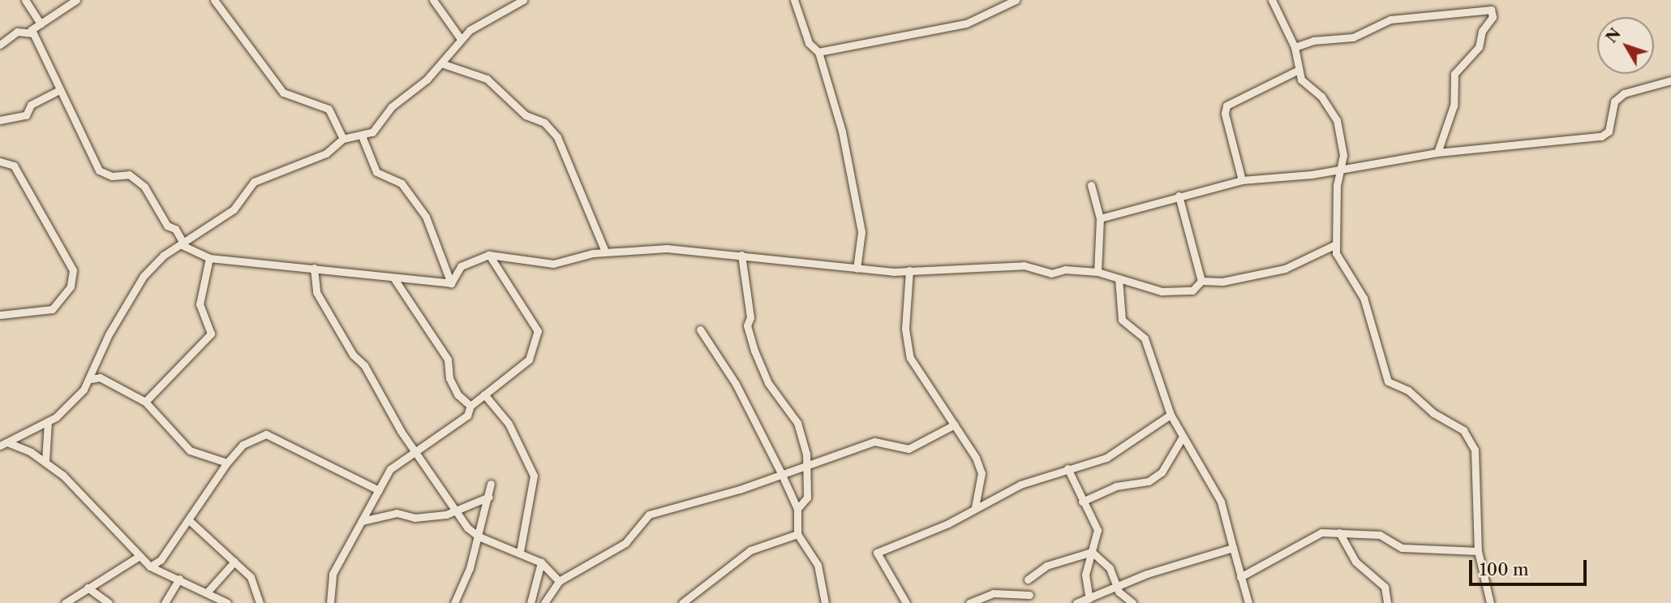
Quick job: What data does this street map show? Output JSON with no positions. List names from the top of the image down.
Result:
{
  "scale_bar": "100 m",
  "north": "top left"
}
